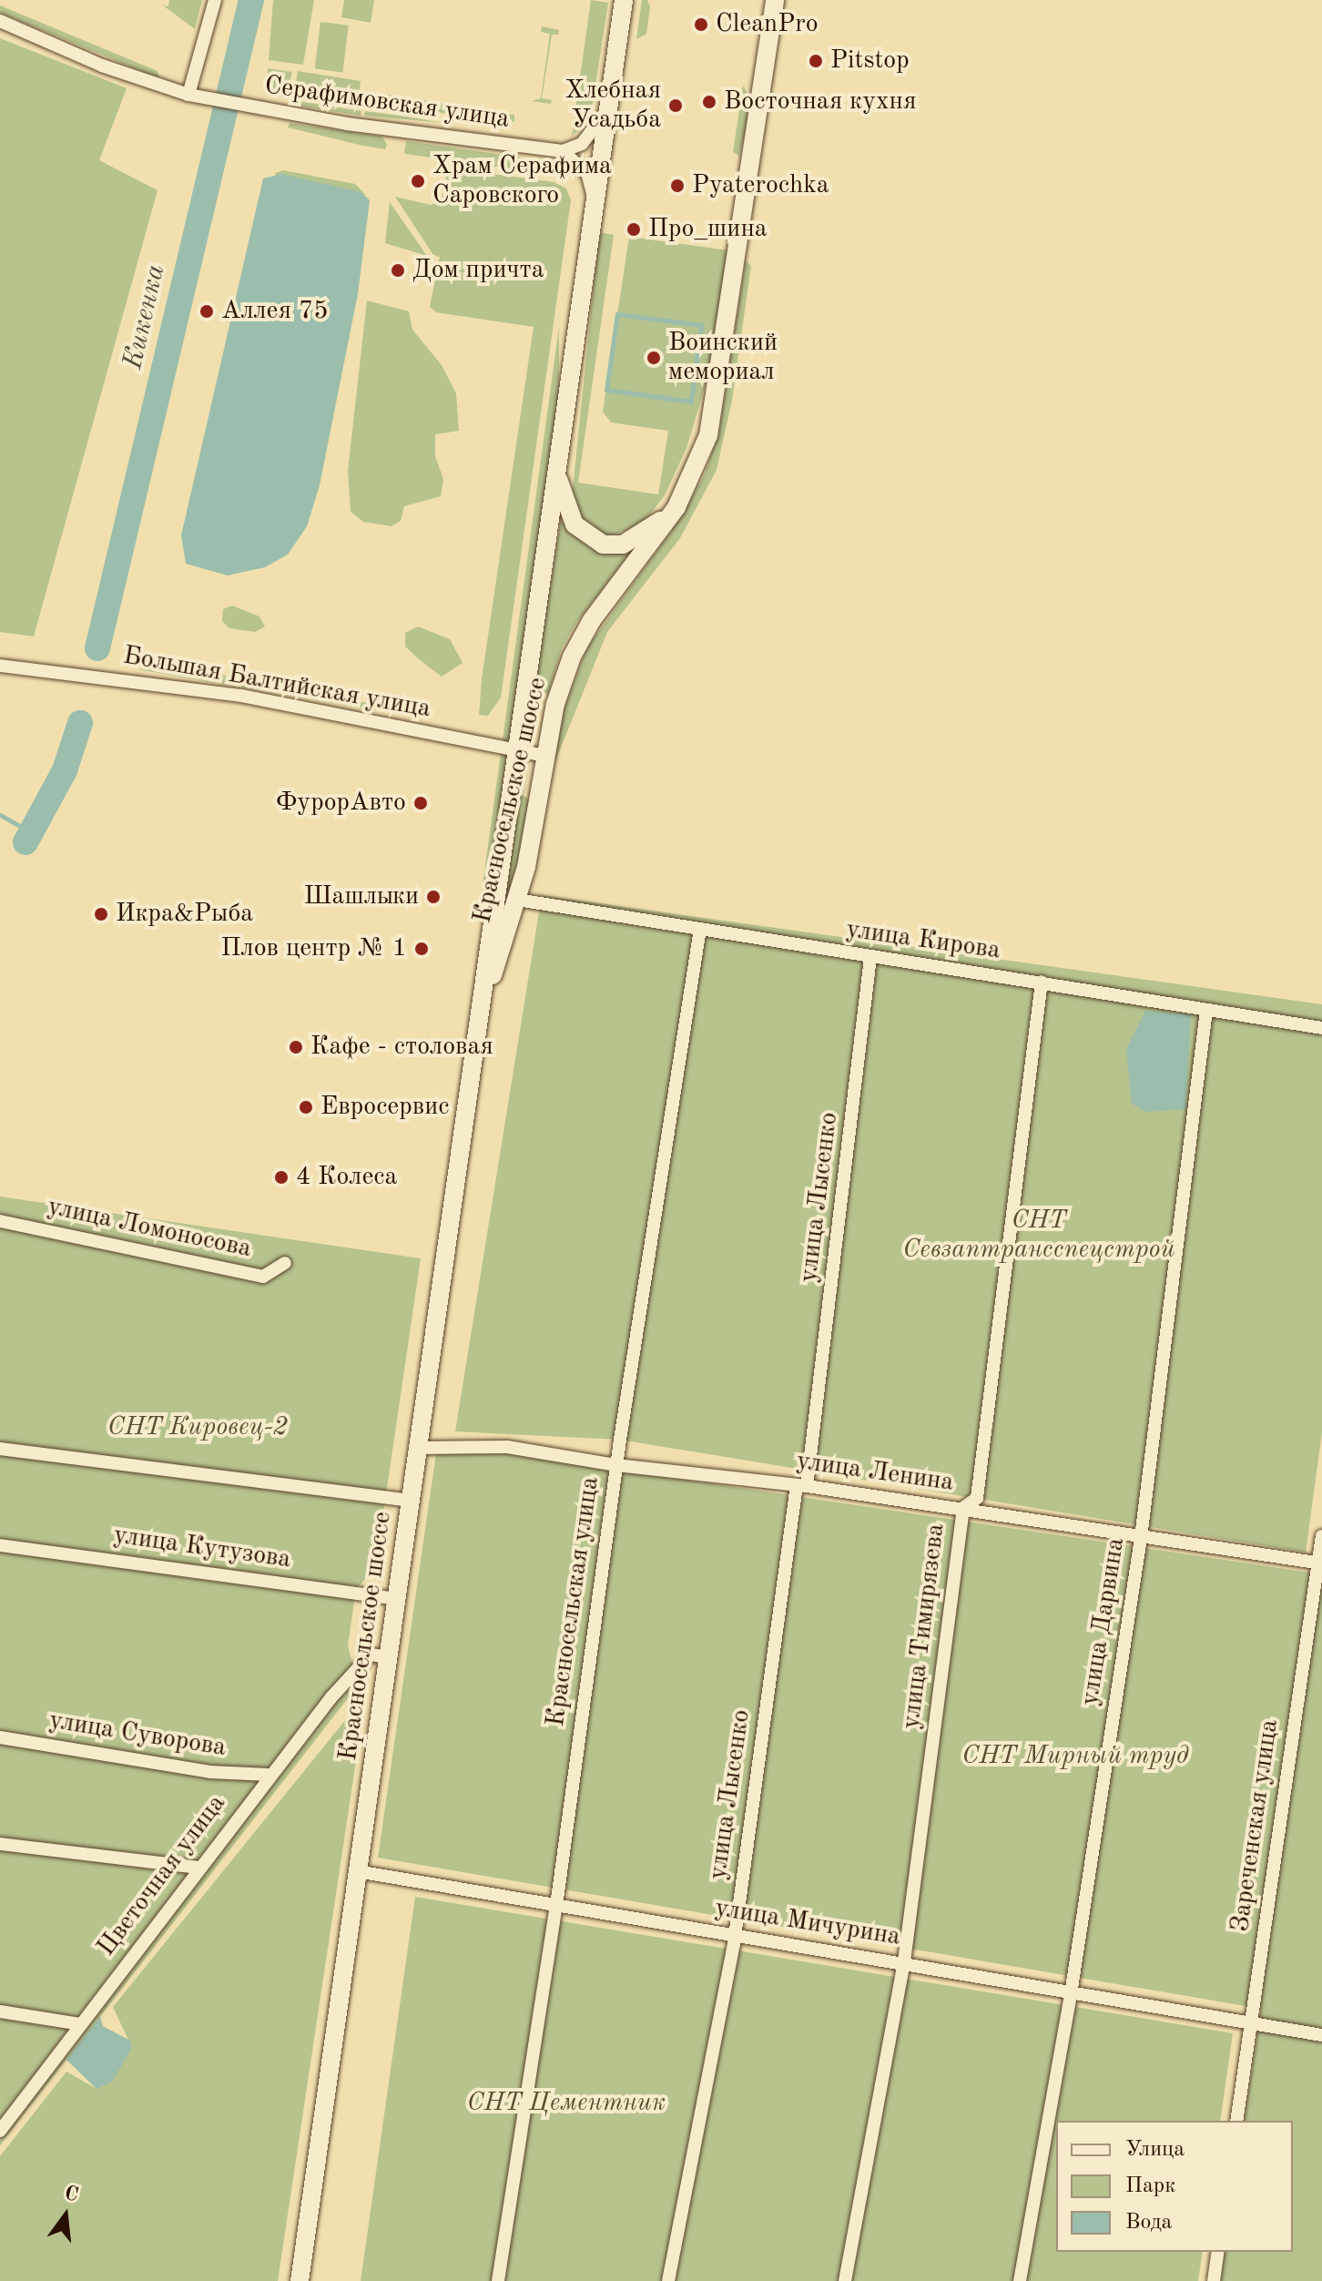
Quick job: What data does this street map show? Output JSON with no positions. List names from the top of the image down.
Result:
{
  "streets": {
    "main road": ["Красносельское шоссе"],
    "street": [
      "Серафимовская улица",
      "Большая Балтийская улица",
      "улица Кирова",
      "улица Лысенко",
      "улица Ломоносова",
      "улица Ленина",
      "улица Кутузова",
      "Красносельская улица",
      "улица Дарвина",
      "улица Тимирязева",
      "улица Суворова",
      "Зареченская улица",
      "Цветочная улица",
      "улица Мичурина"
    ]
  },
  "crossings": [
    ["Большая Балтийская улица", "Красносельское шоссе"],
    ["Красносельское шоссе", "улица Кирова"],
    ["Красносельское шоссе", "улица Ленина"],
    ["Красносельское шоссе", "улица Кутузова"],
    ["Красносельское шоссе", "Цветочная улица"],
    ["Красносельское шоссе", "улица Мичурина"],
    ["улица Кирова", "улица Лысенко"],
    ["улица Кирова", "Красносельская улица"],
    ["улица Кирова", "улица Дарвина"],
    ["улица Кирова", "улица Тимирязева"],
    ["улица Лысенко", "улица Ленина"],
    ["улица Лысенко", "улица Мичурина"],
    ["улица Ленина", "Красносельская улица"],
    ["улица Ленина", "улица Дарвина"],
    ["улица Ленина", "улица Тимирязева"],
    ["улица Ленина", "Зареченская улица"],
    ["Красносельская улица", "улица Мичурина"],
    ["улица Дарвина", "улица Мичурина"],
    ["улица Тимирязева", "улица Мичурина"],
    ["улица Суворова", "Цветочная улица"],
    ["Зареченская улица", "улица Мичурина"]
  ],
  "water": ["Кикенка"],
  "parks": [
    "СНТ Севзаптрансспецстрой",
    "СНТ Кировец-2",
    "СНТ Мирный труд",
    "СНТ Цементник"
  ],
  "places": [
    "CleanPro",
    "Pitstop",
    "Восточная кухня",
    "Хлебная Усадьба",
    "Храм Серафима Саровского",
    "Pyaterochka",
    "Про_шина",
    "Дом причта",
    "Аллея 75",
    "Воинский мемориал",
    "ФурорАвто",
    "Шашлыки",
    "Икра&Рыба",
    "Плов центр № 1",
    "Кафе - столовая",
    "Евросервис",
    "4 Колеса"
  ],
  "legend": ["Улица", "Парк", "Вода"],
  "north": "top"
}
